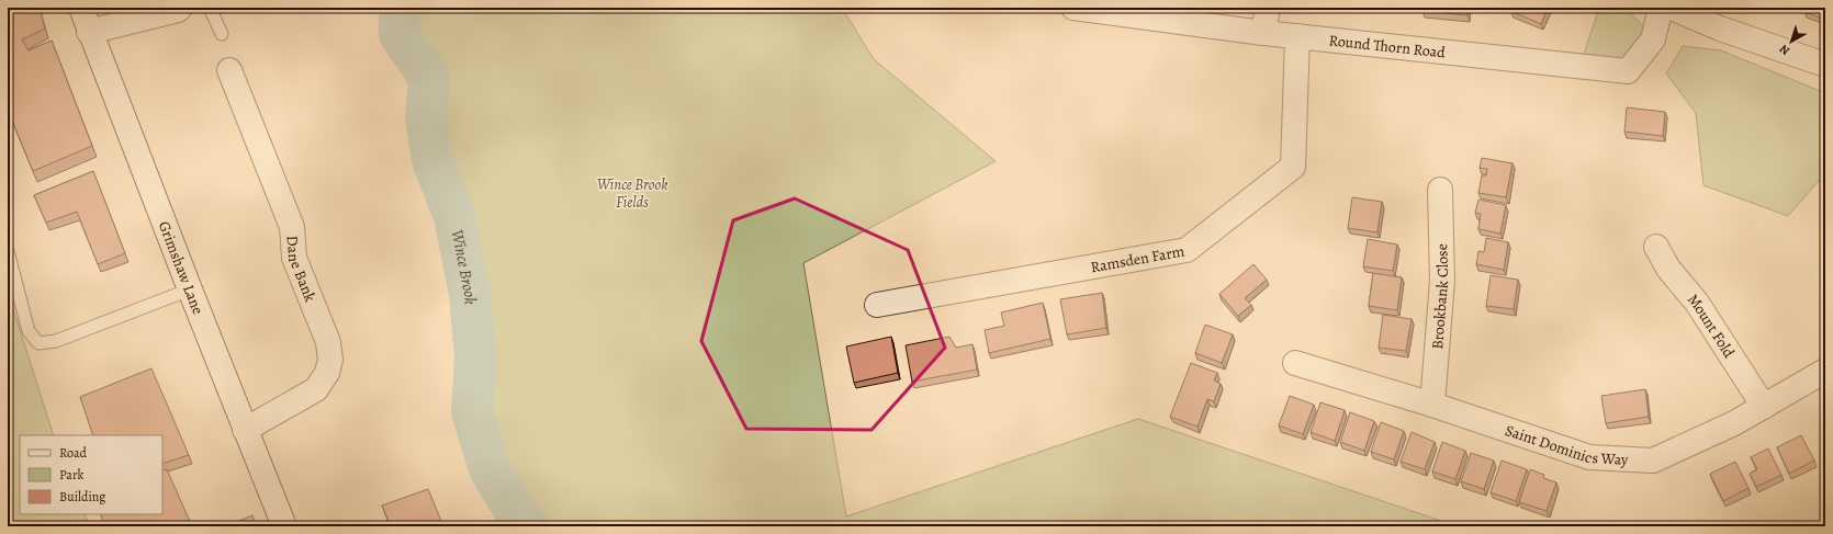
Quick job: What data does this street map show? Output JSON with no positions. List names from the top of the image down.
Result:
{
  "streets": {
    "street": [
      "Round Thorn Road",
      "Ramsden Farm",
      "Grimshaw Lane",
      "Dane Bank",
      "Brookbank Close",
      "Mount Fold",
      "Saint Dominics Way"
    ]
  },
  "crossings": [
    ["Round Thorn Road", "Ramsden Farm"],
    ["Grimshaw Lane", "Dane Bank"],
    ["Brookbank Close", "Saint Dominics Way"],
    ["Mount Fold", "Saint Dominics Way"]
  ],
  "water": ["Wince Brook"],
  "parks": ["Wince Brook Fields"],
  "legend": ["Road", "Park", "Building"],
  "north": "bottom left"
}
